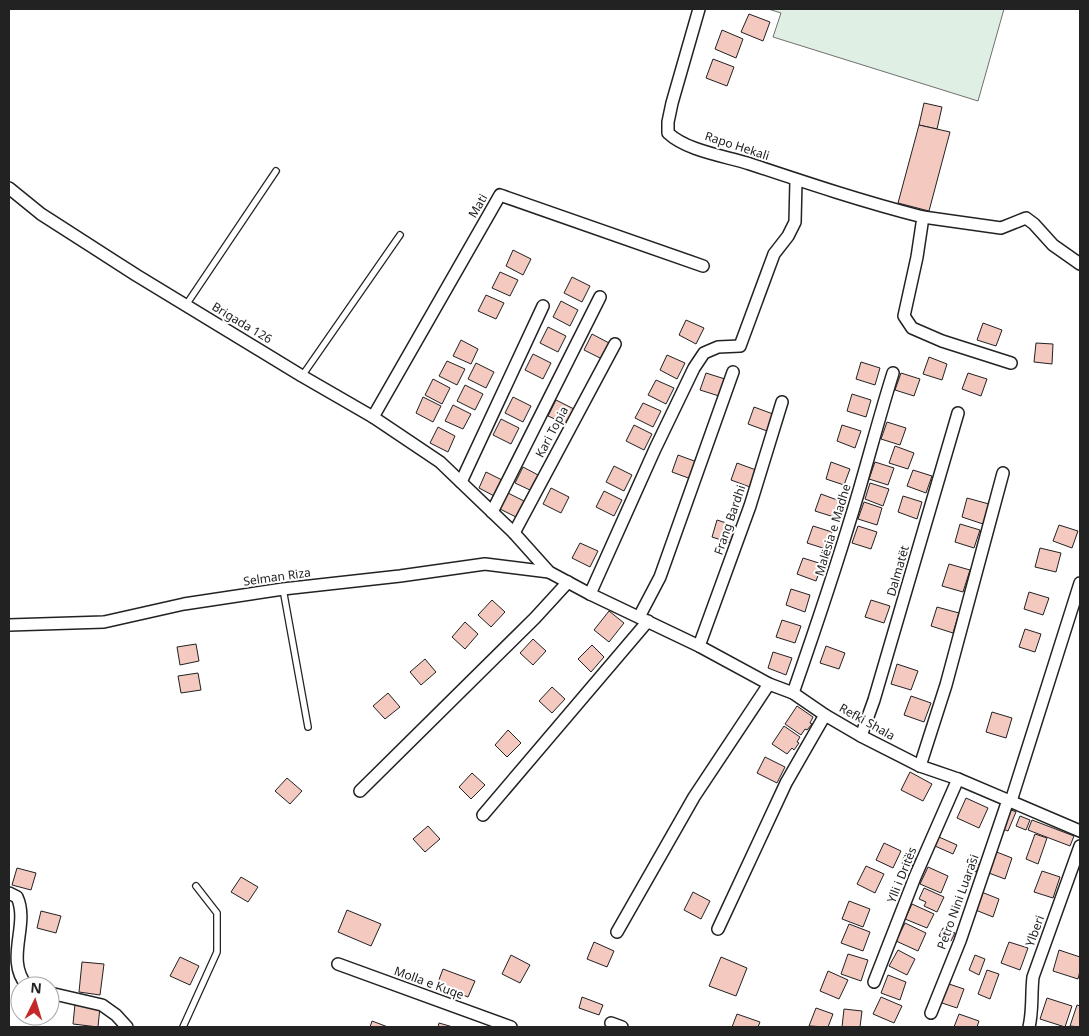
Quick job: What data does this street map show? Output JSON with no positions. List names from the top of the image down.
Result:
{
  "streets": {
    "street": [
      "Rapo Hekali",
      "Mati",
      "Brigada 126",
      "Kari Topia",
      "Frang Bardhi",
      "Malësia e Madhe",
      "Dalmatët",
      "Selman Riza",
      "Refki Shala",
      "Ylli i Dritës",
      "Petro Nini Luarasi",
      "Ylberi",
      "Molla e Kuqe"
    ]
  },
  "crossings": [
    ["Mati", "Brigada 126"],
    ["Brigada 126", "Kari Topia"],
    ["Brigada 126", "Selman Riza"],
    ["Brigada 126", "Refki Shala"],
    ["Frang Bardhi", "Refki Shala"],
    ["Malësia e Madhe", "Refki Shala"],
    ["Dalmatët", "Refki Shala"],
    ["Selman Riza", "Refki Shala"],
    ["Refki Shala", "Ylli i Dritës"],
    ["Refki Shala", "Petro Nini Luarasi"]
  ],
  "north": "top"
}
